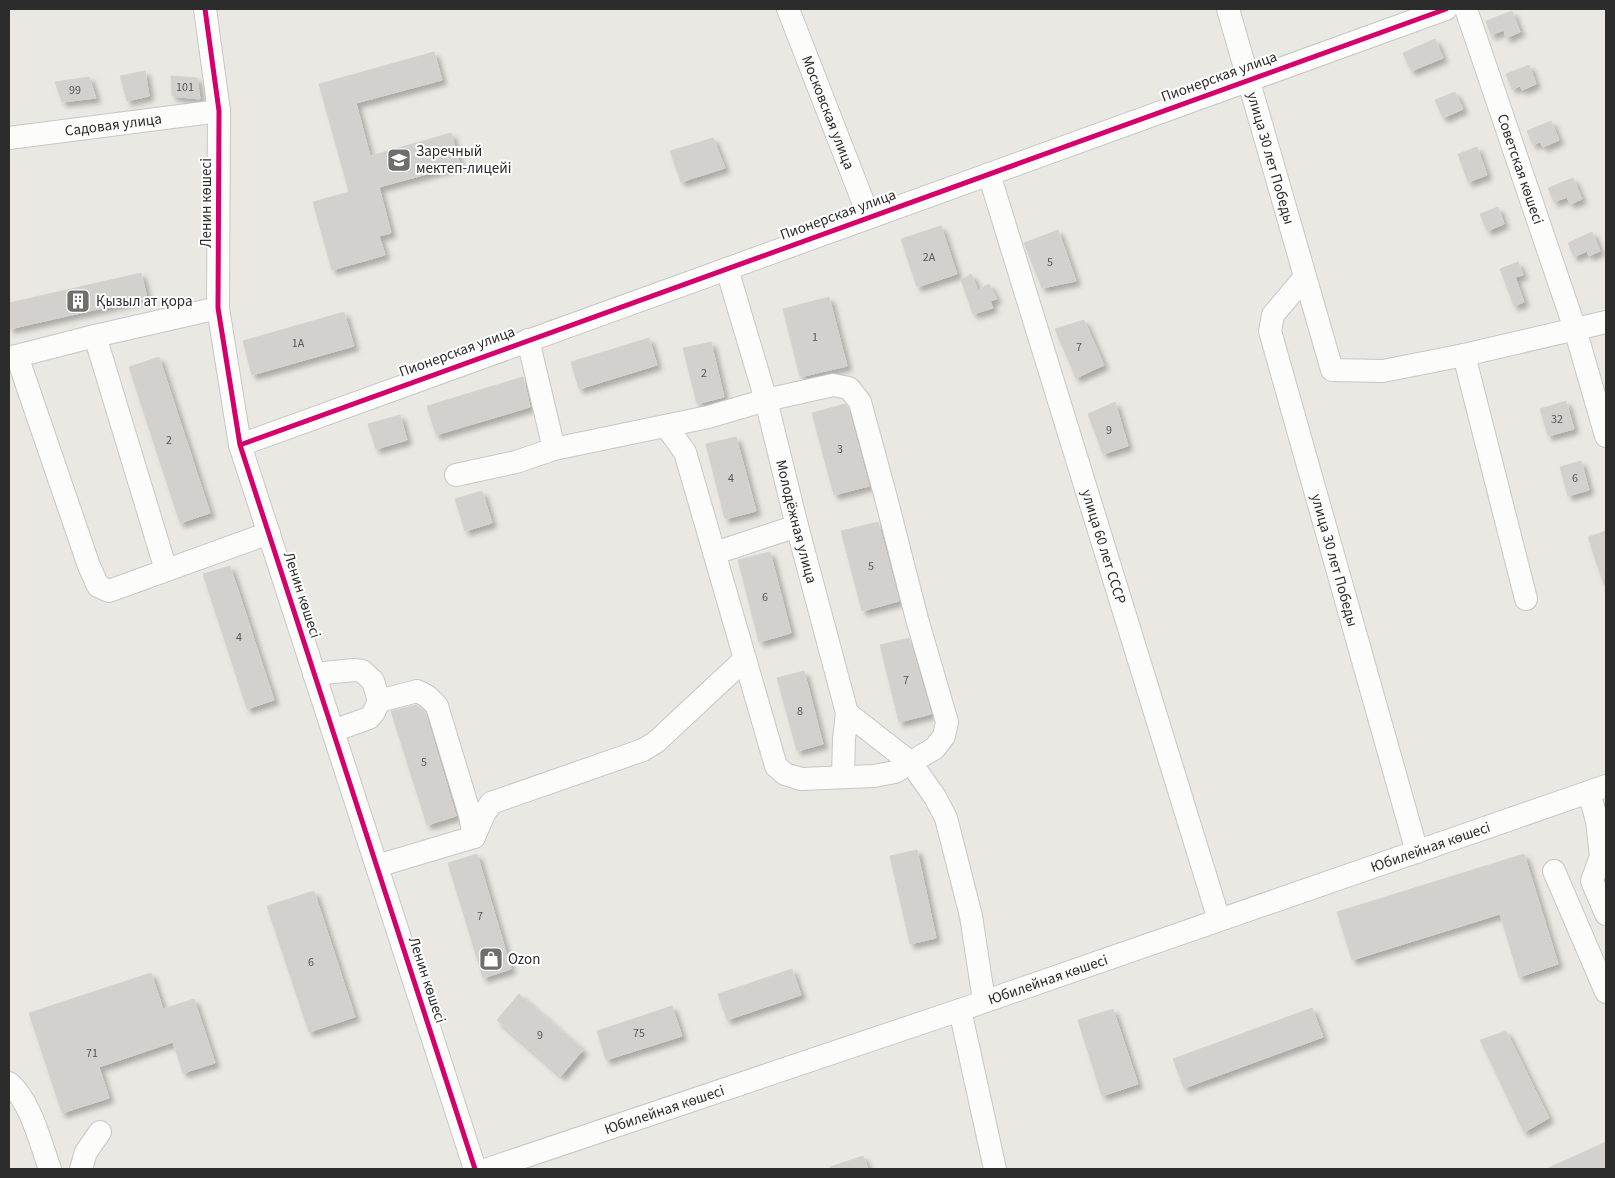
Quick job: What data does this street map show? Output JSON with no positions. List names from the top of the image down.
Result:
{
  "streets": {
    "street": [
      "Пионерская улица",
      "Московская улица",
      "Садовая улица",
      "улица 30 лет Победы",
      "Советская көшесі",
      "Ленин көшесі",
      "Молодёжная улица",
      "улица 60 лет СССР",
      "Юбилейная көшесі"
    ]
  },
  "crossings": [
    ["Пионерская улица", "Московская улица"],
    ["Пионерская улица", "улица 30 лет Победы"],
    ["Пионерская улица", "Ленин көшесі"],
    ["Пионерская улица", "Молодёжная улица"],
    ["Пионерская улица", "улица 60 лет СССР"],
    ["Садовая улица", "Ленин көшесі"],
    ["улица 30 лет Победы", "Юбилейная көшесі"],
    ["улица 60 лет СССР", "Юбилейная көшесі"]
  ],
  "places": {
    "school or university": ["Заречный мектеп-лицейі"],
    "building": ["Қызыл ат қора"],
    "shop": ["Ozon"]
  },
  "house_numbers": [
    "101",
    "99",
    "2А",
    "5",
    "1",
    "1А",
    "7",
    "2",
    "32",
    "9",
    "2",
    "3",
    "4",
    "6",
    "5",
    "6",
    "4",
    "7",
    "8",
    "5",
    "7",
    "6",
    "75",
    "9",
    "71"
  ]
}
